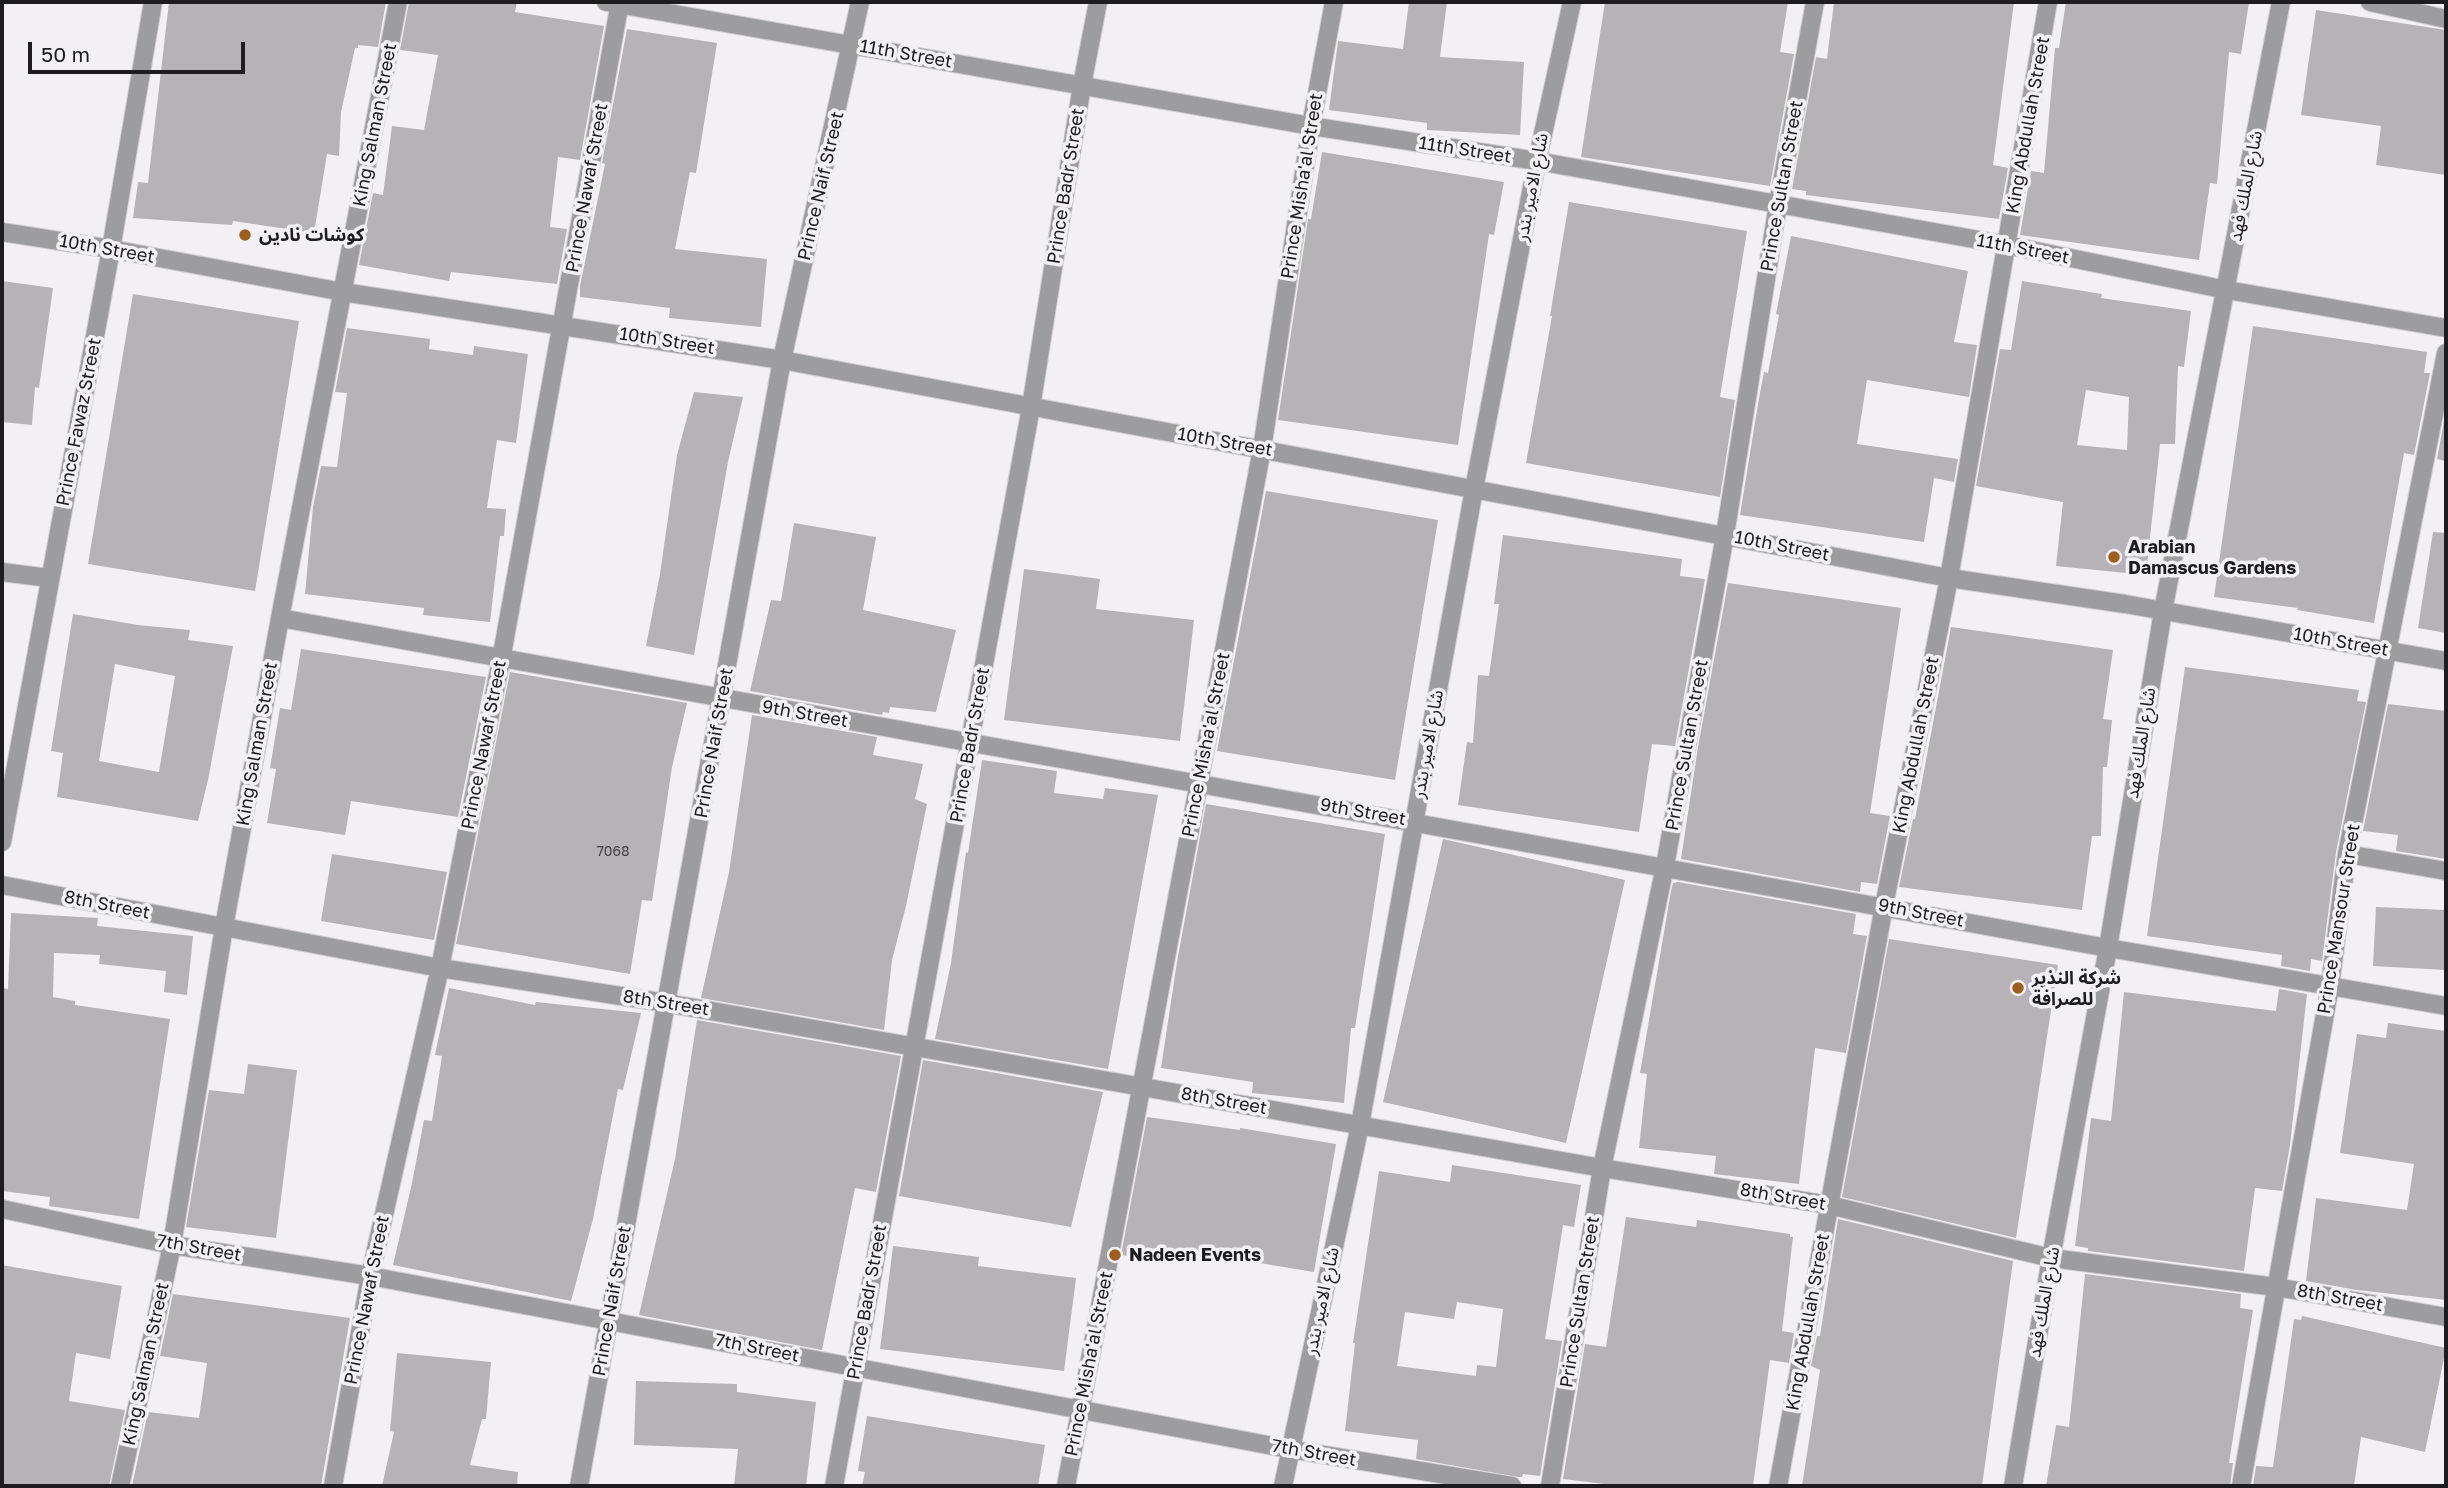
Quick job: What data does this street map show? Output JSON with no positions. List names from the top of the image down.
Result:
{
  "streets": {
    "street": [
      "11th Street",
      "King Salman Street",
      "King Abdullah Street",
      "Prince Naif Street",
      "Prince Badr Street",
      "Prince Misha'al Street",
      "Prince Sultan Street",
      "شارع الملك فهد",
      "شارع الامير بندر",
      "Prince Nawaf Street",
      "10th Street",
      "Prince Fawaz Street",
      "9th Street",
      "8th Street",
      "Prince Mansour Street",
      "7th Street"
    ]
  },
  "crossings": [
    ["11th Street", "King Abdullah Street"],
    ["11th Street", "Prince Naif Street"],
    ["11th Street", "Prince Badr Street"],
    ["11th Street", "Prince Misha'al Street"],
    ["11th Street", "Prince Sultan Street"],
    ["11th Street", "شارع الملك فهد"],
    ["11th Street", "شارع الامير بندر"],
    ["11th Street", "Prince Nawaf Street"],
    ["King Salman Street", "10th Street"],
    ["King Salman Street", "9th Street"],
    ["King Salman Street", "8th Street"],
    ["King Salman Street", "7th Street"],
    ["King Abdullah Street", "10th Street"],
    ["King Abdullah Street", "9th Street"],
    ["King Abdullah Street", "8th Street"],
    ["Prince Naif Street", "10th Street"],
    ["Prince Naif Street", "9th Street"],
    ["Prince Naif Street", "8th Street"],
    ["Prince Naif Street", "7th Street"],
    ["Prince Badr Street", "10th Street"],
    ["Prince Badr Street", "9th Street"],
    ["Prince Badr Street", "8th Street"],
    ["Prince Badr Street", "7th Street"],
    ["Prince Misha'al Street", "10th Street"],
    ["Prince Misha'al Street", "9th Street"],
    ["Prince Misha'al Street", "8th Street"],
    ["Prince Misha'al Street", "7th Street"],
    ["Prince Sultan Street", "10th Street"],
    ["Prince Sultan Street", "9th Street"],
    ["Prince Sultan Street", "8th Street"],
    ["شارع الملك فهد", "10th Street"],
    ["شارع الملك فهد", "9th Street"],
    ["شارع الملك فهد", "8th Street"],
    ["شارع الامير بندر", "10th Street"],
    ["شارع الامير بندر", "9th Street"],
    ["شارع الامير بندر", "8th Street"],
    ["شارع الامير بندر", "7th Street"],
    ["Prince Nawaf Street", "10th Street"],
    ["Prince Nawaf Street", "9th Street"],
    ["Prince Nawaf Street", "8th Street"],
    ["Prince Nawaf Street", "7th Street"],
    ["10th Street", "Prince Fawaz Street"],
    ["10th Street", "Prince Mansour Street"],
    ["9th Street", "Prince Mansour Street"],
    ["8th Street", "Prince Mansour Street"]
  ],
  "places": [
    "كوشات نادين",
    "Arabian Damascus Gardens",
    "شركة النذير للصرافة",
    "Nadeen Events"
  ],
  "house_numbers": ["7068"],
  "scale_bar": "50 m"
}
